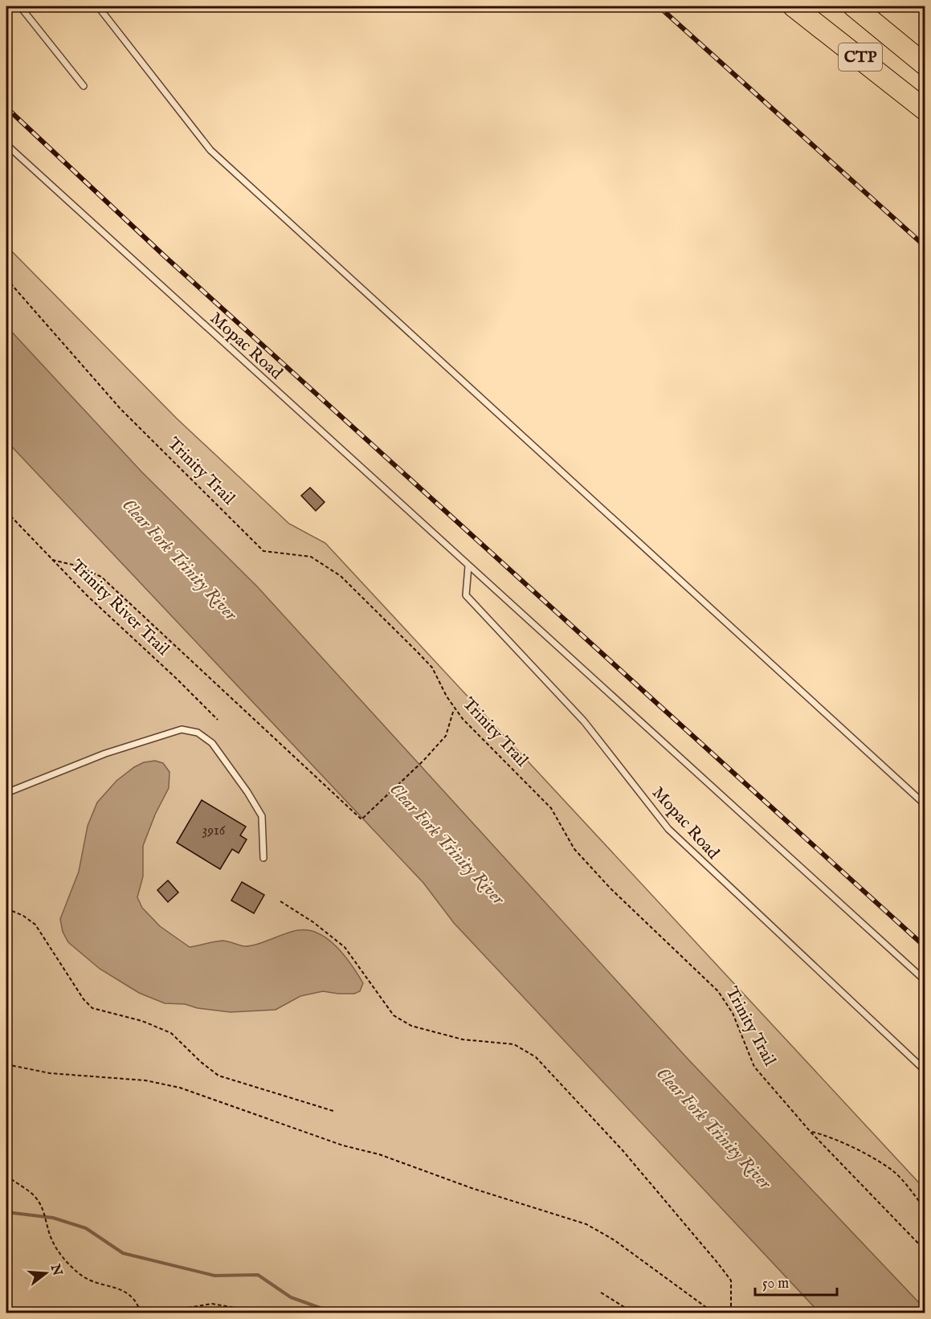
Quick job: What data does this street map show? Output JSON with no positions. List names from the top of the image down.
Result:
{
  "streets": {
    "highway": ["CTP"],
    "lane": ["Mopac Road"],
    "path": ["Trinity Trail", "Trinity River Trail"]
  },
  "water": ["Clear Fork Trinity River"],
  "house_numbers": ["3916"],
  "scale_bar": "50 m",
  "north": "right"
}
